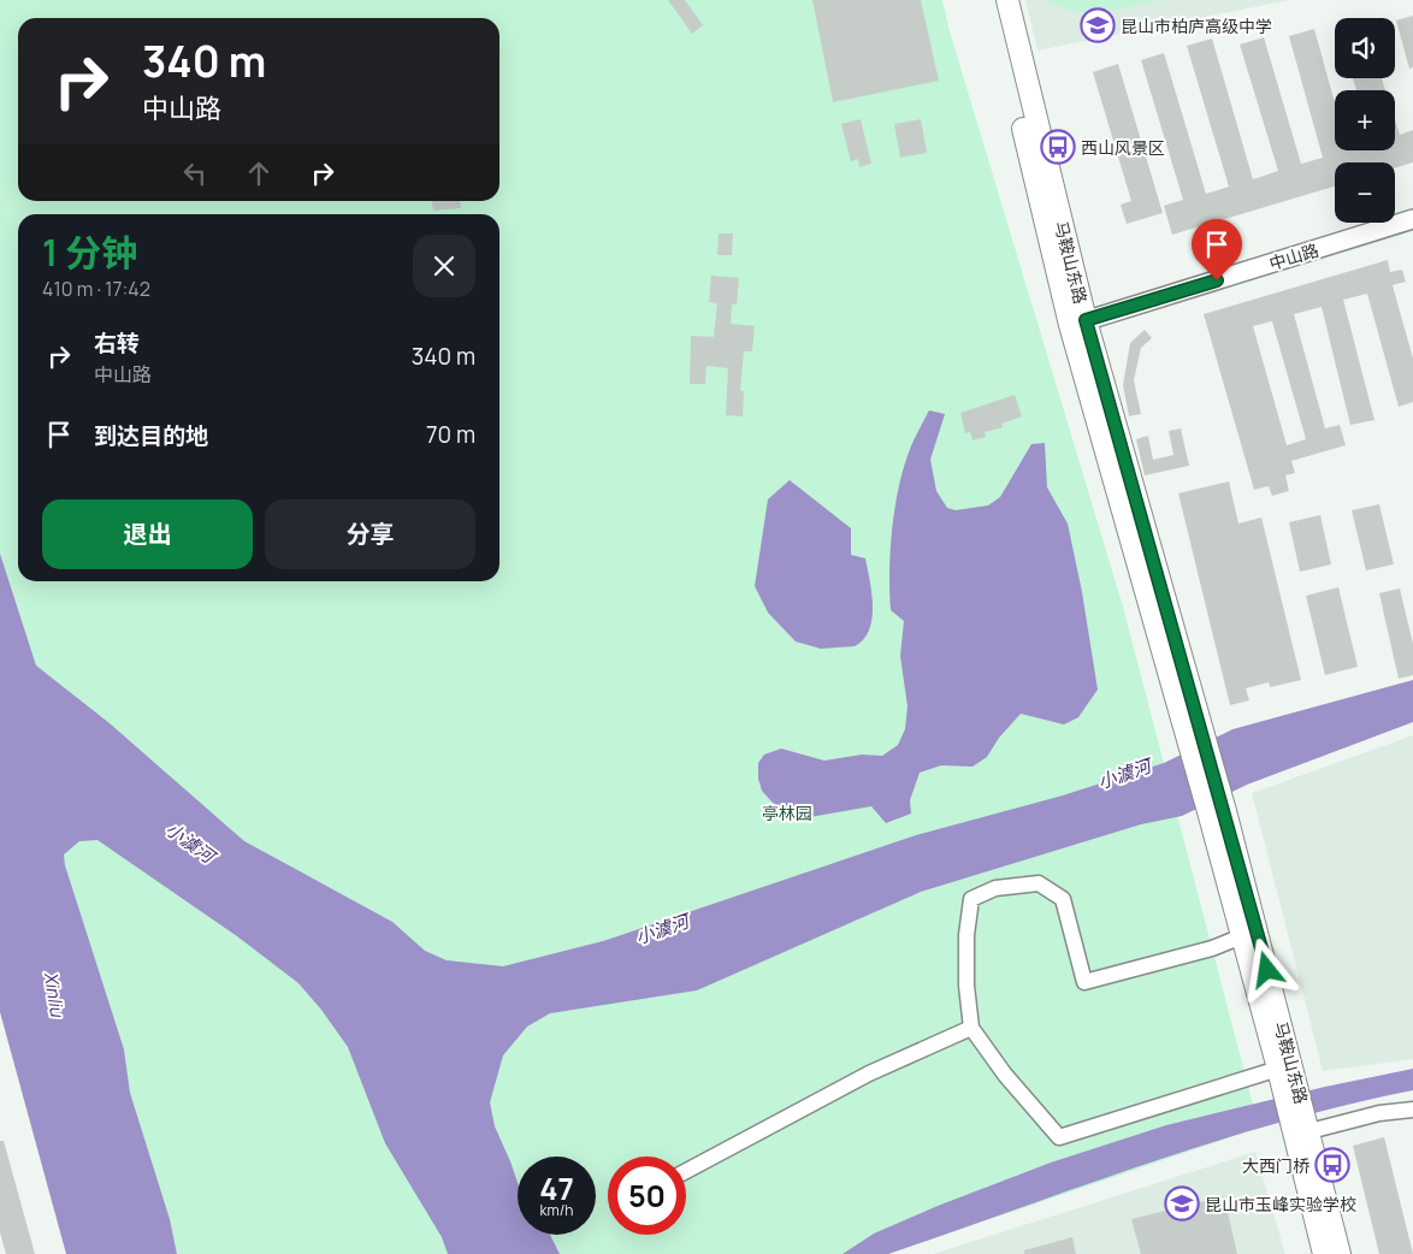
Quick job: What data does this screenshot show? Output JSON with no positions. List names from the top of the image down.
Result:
{
  "streets": {
    "main road": ["马鞍山东路"],
    "street": ["中山路"]
  },
  "crossings": [
    ["中山路", "马鞍山东路"]
  ],
  "water": ["小澞河", "Xinliu"],
  "parks": ["亭林园"],
  "places": {
    "school or university": ["昆山市柏庐高级中学", "昆山市玉峰实验学校"],
    "bus stop": ["西山风景区", "大西门桥"]
  },
  "page": {
    "map_buttons": ["+", "−"],
    "turn": ["340 m", "中山路"],
    "heading": ["1 分钟", "410 m · 17:42"],
    "list": [
      {
        "name": "右转",
        "note": "中山路",
        "value": "340 m"
      },
      {
        "name": "到达目的地",
        "value": "70 m"
      }
    ],
    "buttons": ["退出", "分享"],
    "speed": "47 km/h",
    "limit": "50"
  }
}
